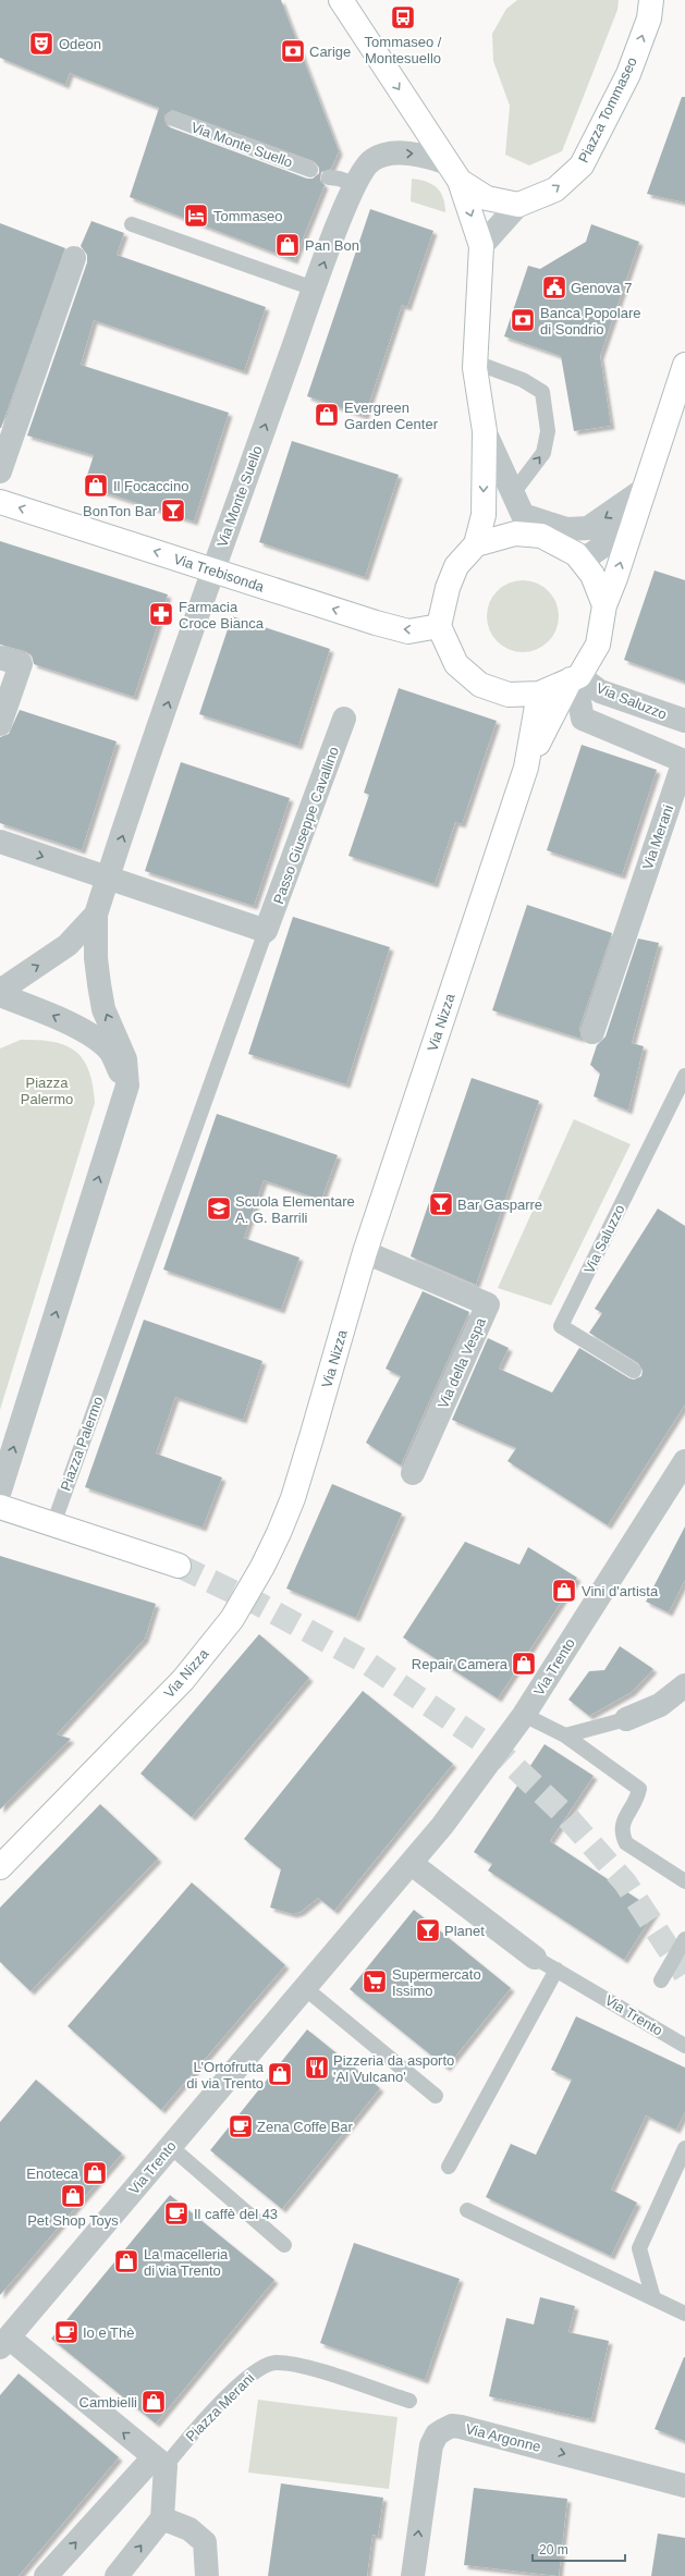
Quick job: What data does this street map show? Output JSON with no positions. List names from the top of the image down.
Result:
{
  "streets": {
    "street": [
      "Piazza Tommaseo",
      "Via Monte Suello",
      "Via Trebisonda",
      "Via Saluzzo",
      "Passo Giuseppe Cavallino",
      "Via Merani",
      "Via Nizza",
      "Via della Vespa",
      "Via Trento",
      "Piazza Merani",
      "Via Argonne"
    ],
    "lane": ["Piazza Palermo"]
  },
  "crossings": [
    ["Via Monte Suello", "Via Trebisonda"],
    ["Via Saluzzo", "Via Merani"],
    ["Via Saluzzo", "Via Nizza"],
    ["Passo Giuseppe Cavallino", "Piazza Palermo"],
    ["Via Merani", "Via Nizza"],
    ["Via Nizza", "Via della Vespa"]
  ],
  "one_way": [
    "Piazza Tommaseo",
    "Via Monte Suello",
    "Via Trebisonda",
    "Piazza Merani"
  ],
  "parks": ["Piazza Palermo"],
  "places": {
    "bus stop": ["Tommaseo / Montesuello"],
    "theatre": ["Odeon"],
    "bank": ["Carige", "Banca Popolare di Sondrio"],
    "hotel": ["Tommaseo"],
    "shop": [
      "Pan Bon",
      "Evergreen Garden Center",
      "Il Focaccino",
      "Vini d'artista",
      "Repair Camera",
      "L'Ortofrutta di via Trento",
      "Enoteca",
      "Pet Shop Toys",
      "La macelleria di via Trento",
      "Cambielli"
    ],
    "public building": ["Genova 7"],
    "bar": ["BonTon Bar", "Bar Gasparre", "Planet"],
    "pharmacy": ["Farmacia Croce Bianca"],
    "school or university": ["Scuola Elementare A. G. Barrili"],
    "supermarket": ["Supermercato Issimo"],
    "restaurant": ["Pizzeria da asporto 'Al Vulcano'"],
    "cafe": ["Zena Coffe Bar", "Il caffè del 43", "Io e Thè"]
  },
  "scale_bar": "20 m"
}
